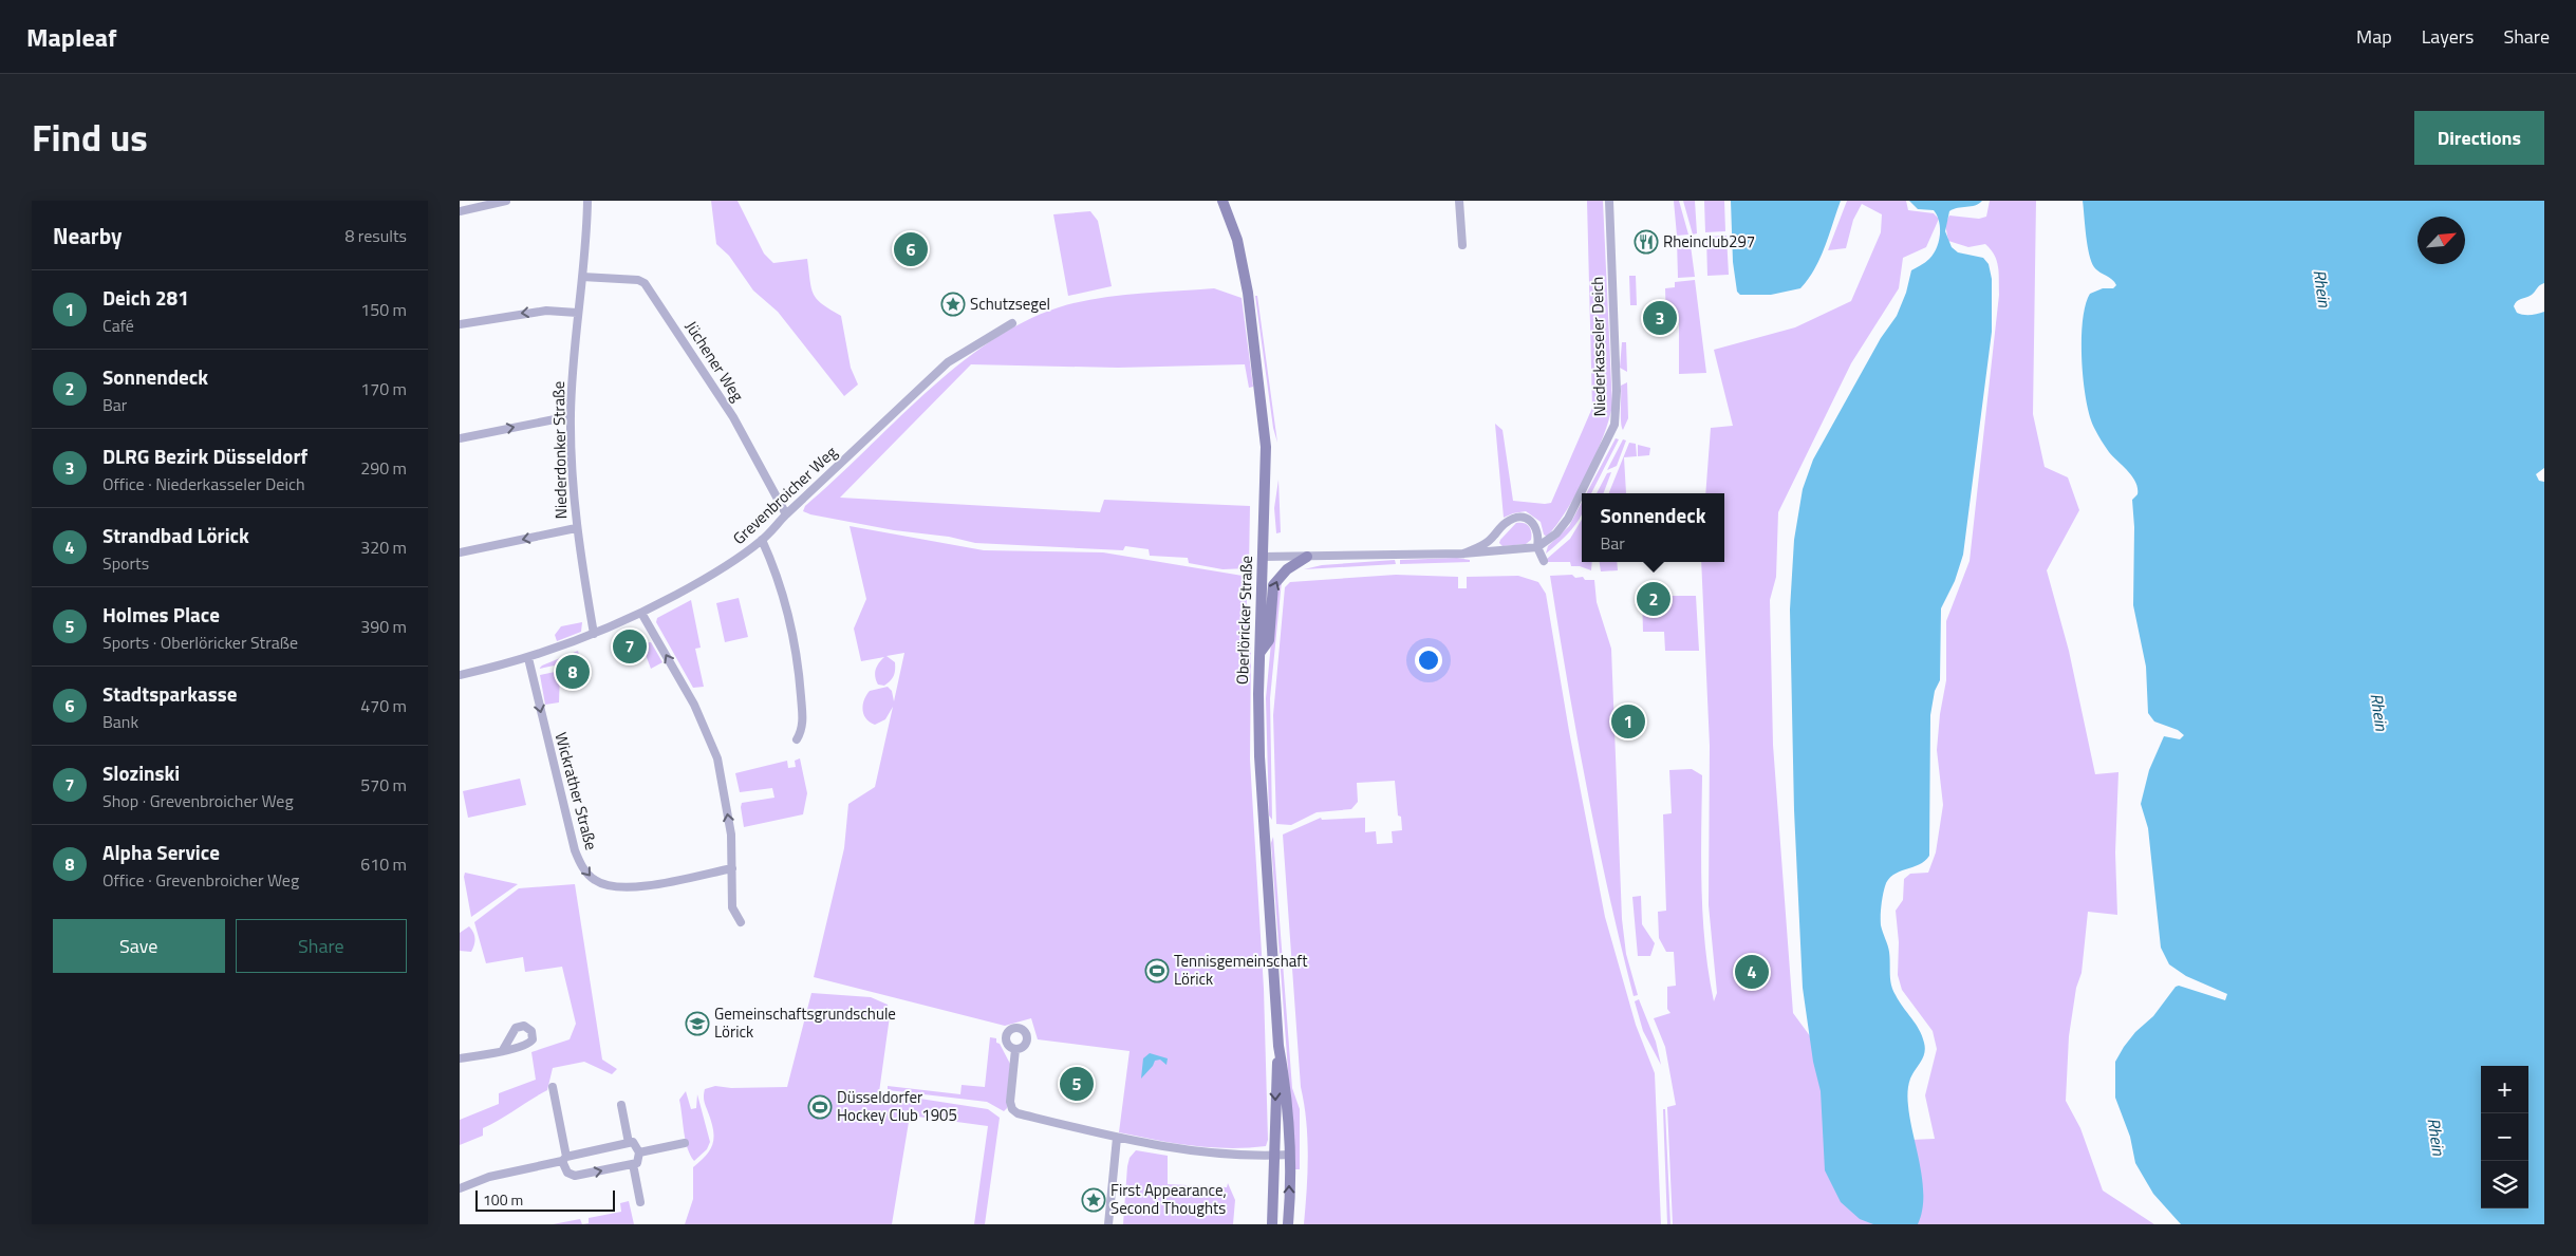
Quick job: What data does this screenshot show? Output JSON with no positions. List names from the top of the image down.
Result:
{
  "streets": {
    "main road": ["Oberlöricker Straße"],
    "street": [
      "Niederkasseler Deich",
      "Jüchener Weg",
      "Niederdonker Straße",
      "Grevenbroicher Weg",
      "Wickrather Straße"
    ]
  },
  "crossings": [
    ["Jüchener Weg", "Niederdonker Straße"],
    ["Jüchener Weg", "Grevenbroicher Weg"],
    ["Niederdonker Straße", "Grevenbroicher Weg"],
    ["Grevenbroicher Weg", "Wickrather Straße"]
  ],
  "water": ["Rhein"],
  "places": {
    "restaurant": ["Rheinclub297"],
    "place": ["Schutzsegel", "First Appearance, Second Thoughts"],
    "sports": ["Tennisgemeinschaft Lörick", "Düsseldorfer Hockey Club 1905"],
    "school or university": ["Gemeinschaftsgrundschule Lörick"]
  },
  "scale_bar": "100 m",
  "north": "top right",
  "page": {
    "header": "Mapleaf",
    "nav": ["Map", "Layers", "Share"],
    "title": "Find us",
    "buttons": [
      "Directions",
      ["Save", "Share"]
    ],
    "heading": ["Nearby", "8 results"],
    "pins": [
      "6",
      "3",
      "2",
      "7",
      "8",
      "1",
      "4",
      "5"
    ],
    "list": [
      {
        "mark": "1",
        "name": "Deich 281",
        "note": "Café",
        "value": "150 m"
      },
      {
        "mark": "2",
        "name": "Sonnendeck",
        "note": "Bar",
        "value": "170 m"
      },
      {
        "mark": "3",
        "name": "DLRG Bezirk Düsseldorf",
        "note": "Office · Niederkasseler Deich",
        "value": "290 m"
      },
      {
        "mark": "4",
        "name": "Strandbad Lörick",
        "note": "Sports",
        "value": "320 m"
      },
      {
        "mark": "5",
        "name": "Holmes Place",
        "note": "Sports · Oberlöricker Straße",
        "value": "390 m"
      },
      {
        "mark": "6",
        "name": "Stadtsparkasse",
        "note": "Bank",
        "value": "470 m"
      },
      {
        "mark": "7",
        "name": "Slozinski",
        "note": "Shop · Grevenbroicher Weg",
        "value": "570 m"
      },
      {
        "mark": "8",
        "name": "Alpha Service",
        "note": "Office · Grevenbroicher Weg",
        "value": "610 m"
      }
    ],
    "popup": ["Sonnendeck", "Bar"],
    "map_buttons": ["+", "−"],
    "scale": "100 m"
  }
}
